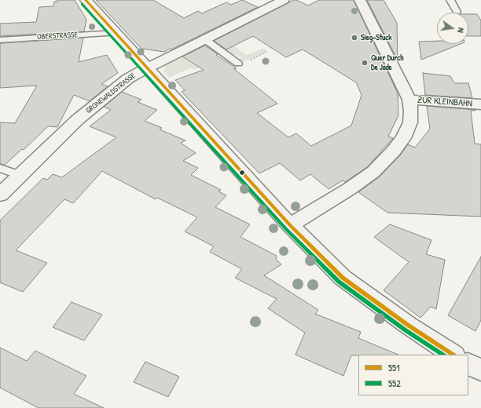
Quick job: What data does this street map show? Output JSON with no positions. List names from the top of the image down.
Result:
{
  "streets": {
    "street": ["GRONEWALDSTRASSE", "ZUR KLEINBAHN"],
    "lane": ["OBERSTRASSE"]
  },
  "places": ["Sieg-Stuck", "Quer Durch De Jade"],
  "lines": ["transit line 551", "transit line 552"],
  "legend": ["551", "552"],
  "north": "right"
}
